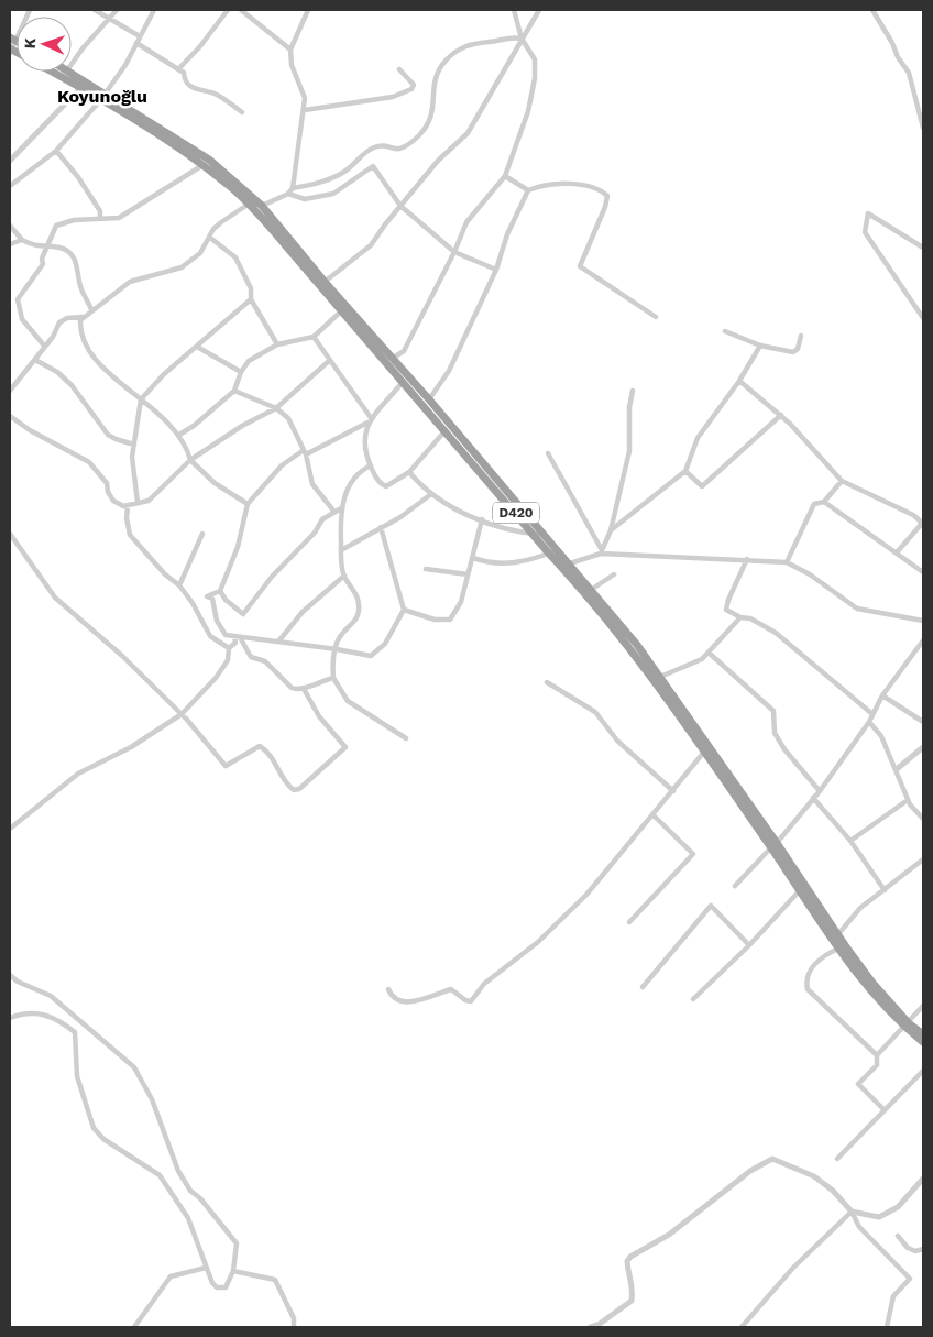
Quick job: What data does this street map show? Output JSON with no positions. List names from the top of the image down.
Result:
{
  "streets": {
    "highway": ["D420"]
  },
  "districts": ["Koyunoğlu"],
  "north": "left"
}
